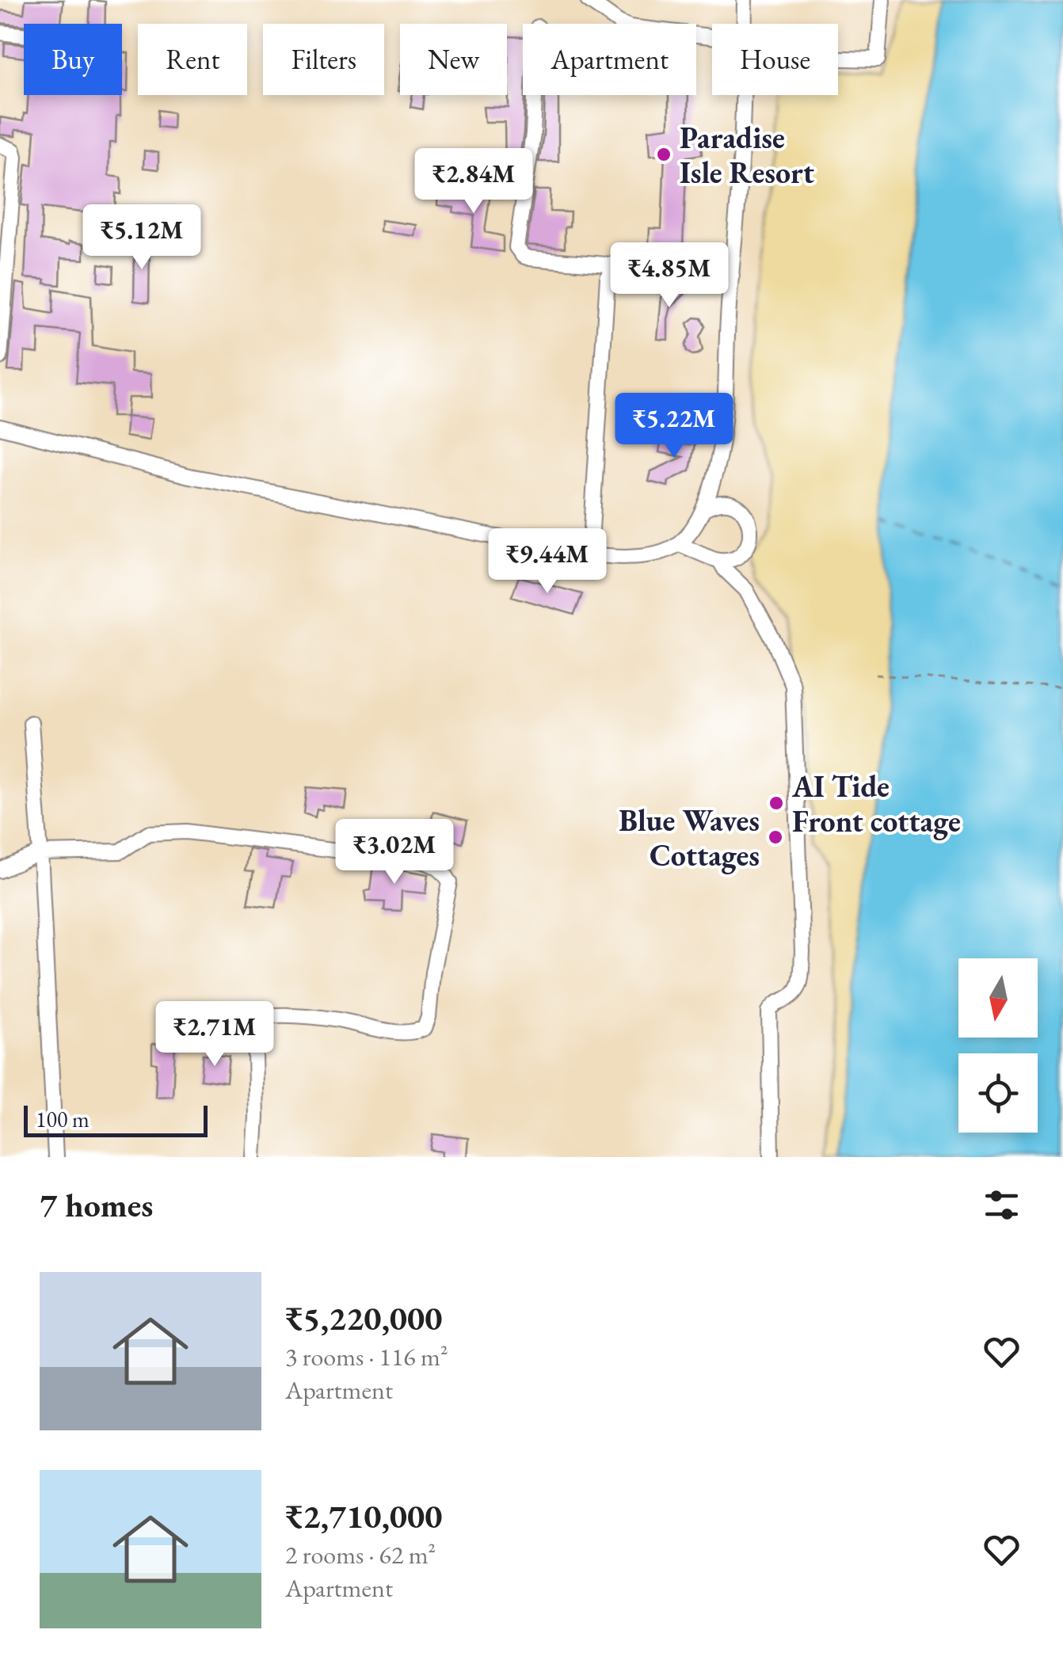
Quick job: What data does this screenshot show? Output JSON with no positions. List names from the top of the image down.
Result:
{
  "places": ["Paradise Isle Resort", "AI Tide Front cottage", "Blue Waves Cottages"],
  "scale_bar": "100 m",
  "north": "bottom",
  "page": {
    "chip": [
      "Buy",
      "Rent",
      "Filters",
      "New",
      "Apartment",
      "House"
    ],
    "price": [
      "₹2.84M",
      "₹5.12M",
      "₹4.85M",
      "₹5.22M",
      "₹9.44M",
      "₹3.02M",
      "₹2.71M"
    ],
    "scale": "100 m",
    "heading": "7 homes",
    "list": [
      {
        "name": "₹5,220,000",
        "note": "3 rooms · 116 m² · Apartment"
      },
      {
        "name": "₹2,710,000",
        "note": "2 rooms · 62 m² · Apartment"
      }
    ]
  }
}
